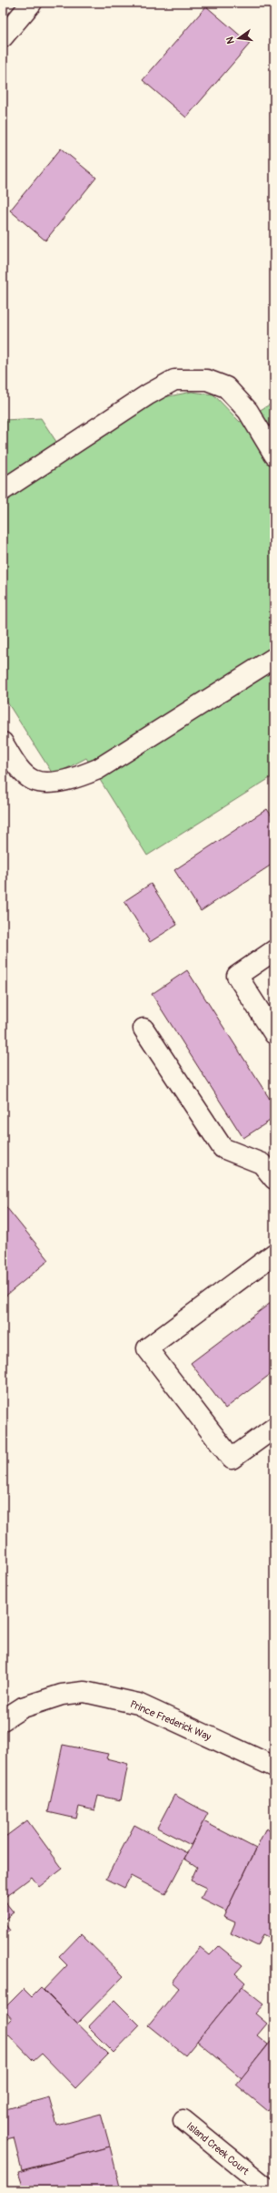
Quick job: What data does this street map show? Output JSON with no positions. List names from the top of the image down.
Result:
{
  "streets": {
    "street": ["Prince Frederick Way", "Island Creek Court"]
  },
  "north": "left"
}
